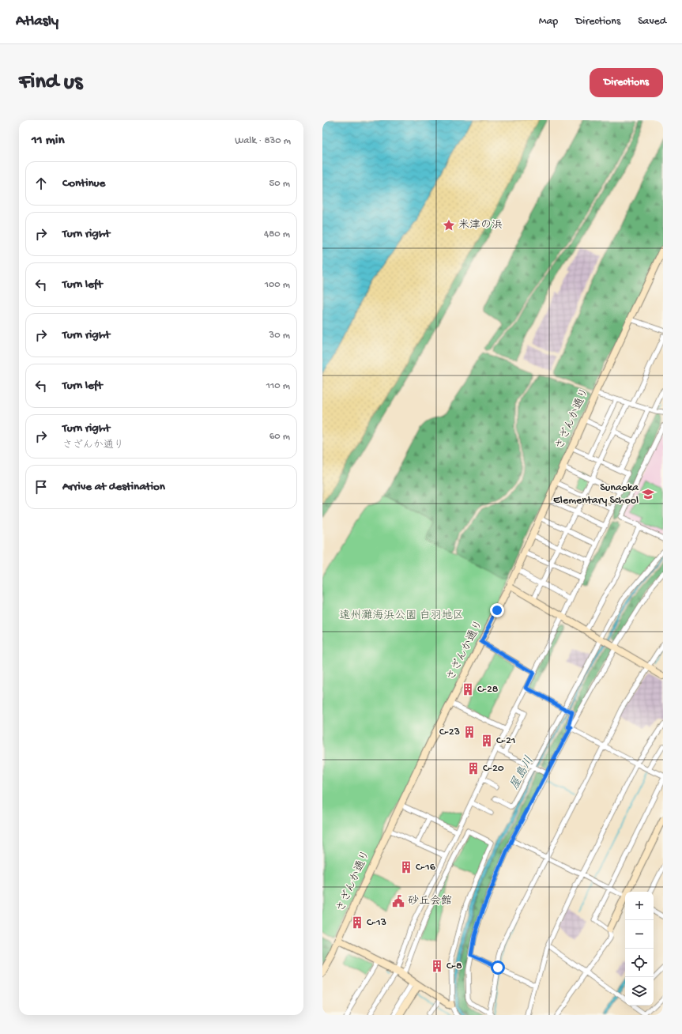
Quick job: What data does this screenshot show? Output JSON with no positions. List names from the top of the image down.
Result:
{
  "streets": {
    "street": ["さざんか通り"]
  },
  "water": ["屋島川"],
  "parks": ["遠州灘海浜公園 白羽地区"],
  "places": {
    "place": ["米津の浜"],
    "school or university": ["Sunaoka Elementary School"],
    "building": [
      "C-28",
      "C-23",
      "C-21",
      "C-20",
      "C-16",
      "C-13",
      "C-8"
    ],
    "public building": ["砂丘会館"]
  },
  "page": {
    "header": "Atlasly",
    "nav": ["Map", "Directions", "Saved"],
    "buttons": "Directions",
    "title": "Find us",
    "heading": ["11 min", "Walk · 830 m"],
    "list": [
      ["Continue", "50 m"],
      ["Turn right", "480 m"],
      ["Turn left", "100 m"],
      ["Turn right", "30 m"],
      ["Turn left", "110 m"],
      ["Turn right", "さざんか通り", "60 m"],
      "Arrive at destination"
    ],
    "map_buttons": ["+", "−"]
  }
}
